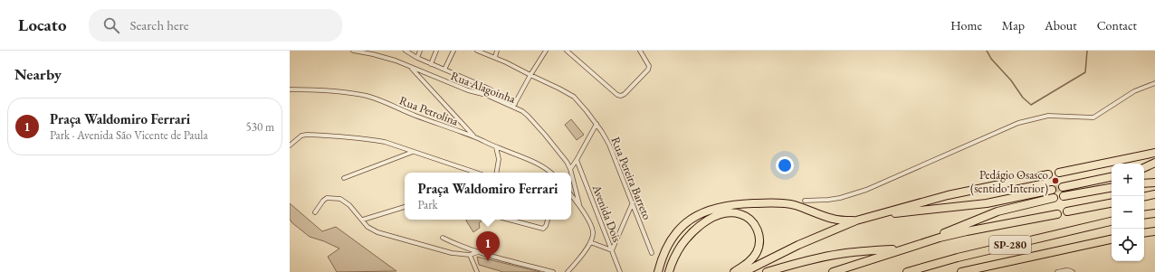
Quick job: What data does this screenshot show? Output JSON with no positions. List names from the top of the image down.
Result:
{
  "streets": {
    "highway": ["SP-280"],
    "street": [
      "Rua Alagoinha",
      "Rua Petrolina",
      "Rua Pereira Barreto",
      "Avenida Dois"
    ]
  },
  "places": ["Pedágio Osasco (sentido Interior)"],
  "page": {
    "header": "Locato",
    "search": "Search here",
    "nav": [
      "Home",
      "Map",
      "About",
      "Contact"
    ],
    "heading": "Nearby",
    "list": [
      {
        "mark": "1",
        "name": "Praça Waldomiro Ferrari",
        "note": "Park · Avenida São Vicente de Paula",
        "value": "530 m"
      }
    ],
    "map_buttons": ["+", "−"],
    "popup": ["Praça Waldomiro Ferrari", "Park"],
    "pins": "1"
  }
}
